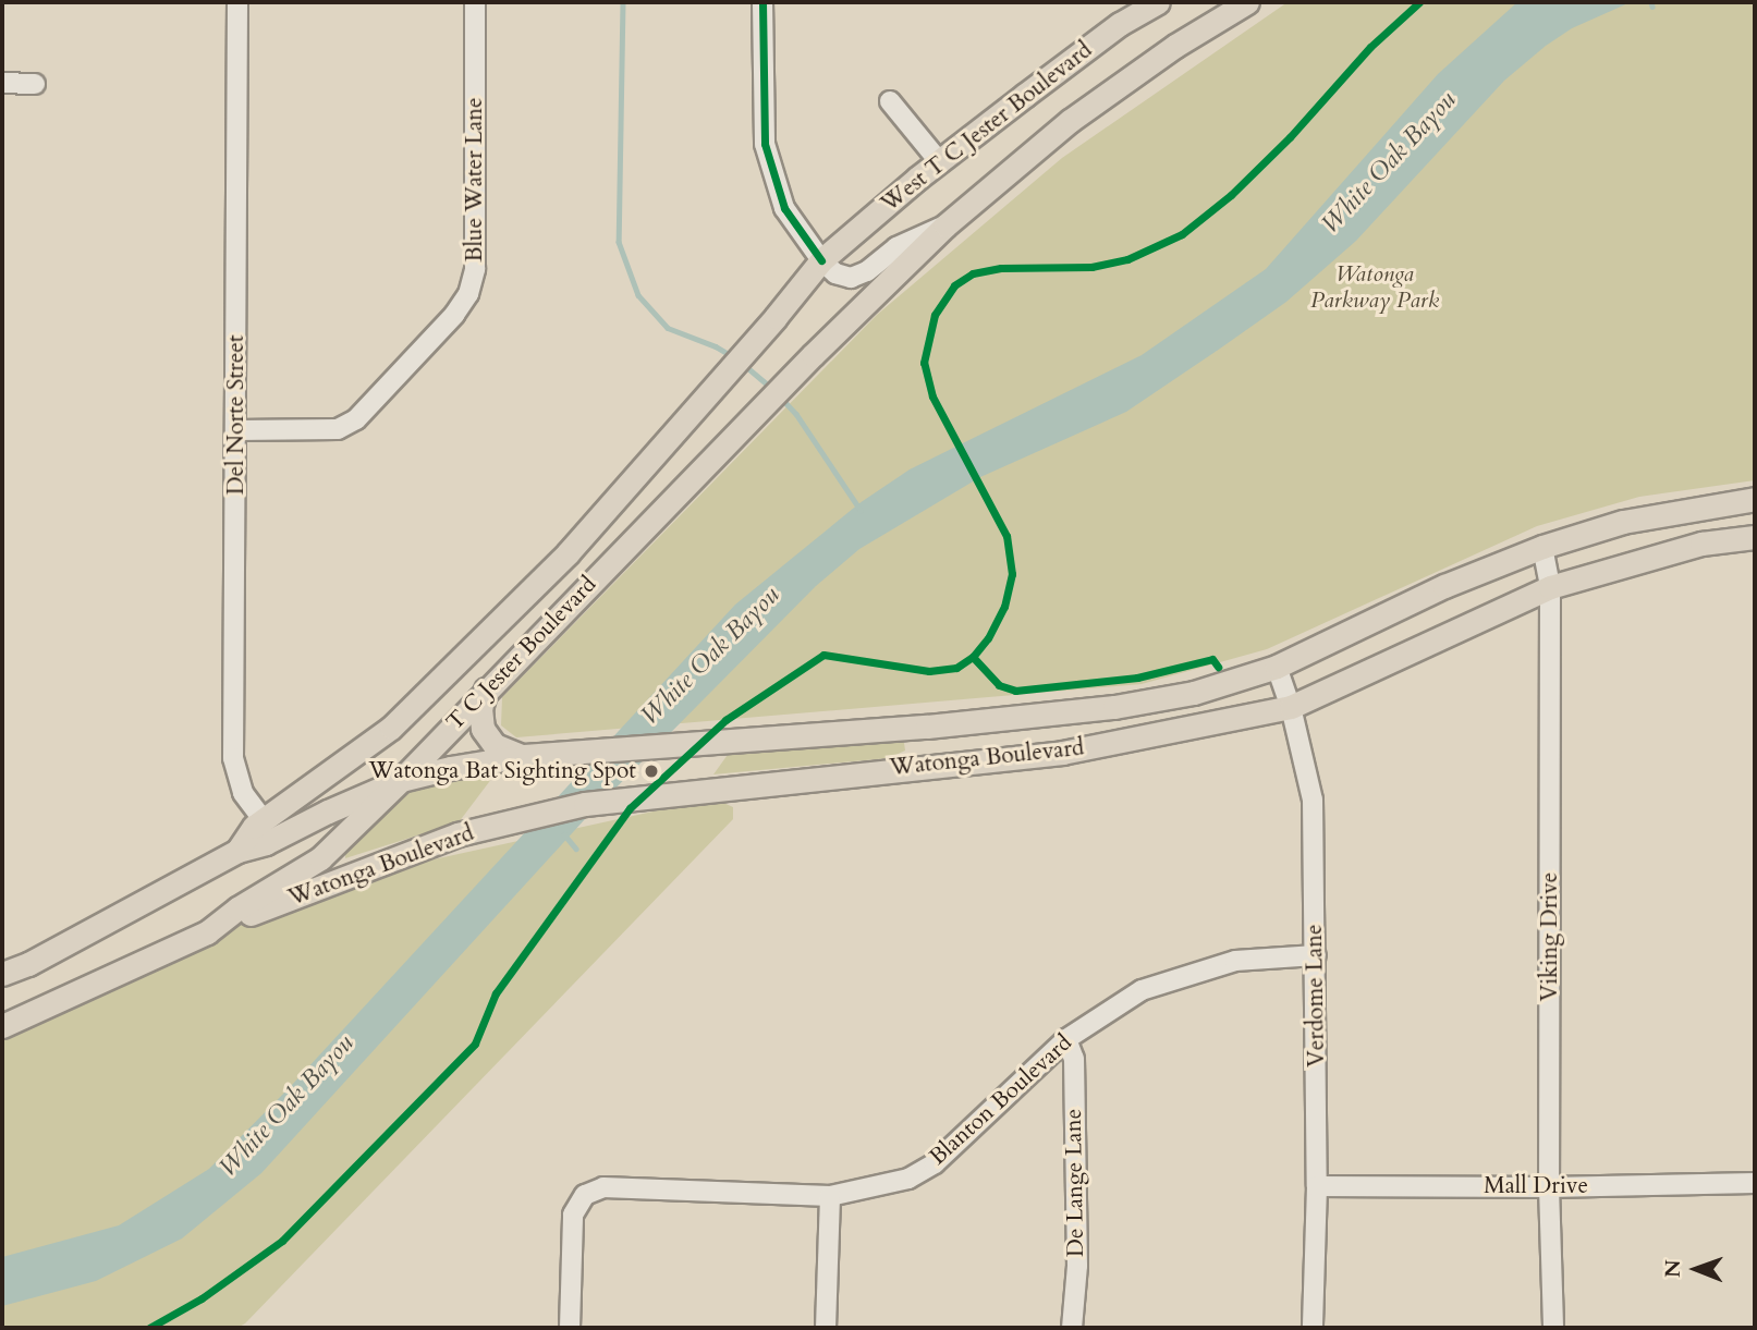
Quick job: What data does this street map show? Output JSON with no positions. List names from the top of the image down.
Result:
{
  "streets": {
    "main road": ["West T C Jester Boulevard", "T C Jester Boulevard", "Watonga Boulevard"],
    "street": [
      "Blue Water Lane",
      "Del Norte Street",
      "Viking Drive",
      "Verdome Lane",
      "Blanton Boulevard",
      "De Lange Lane",
      "Mall Drive"
    ]
  },
  "crossings": [
    ["West T C Jester Boulevard", "T C Jester Boulevard"],
    ["Blue Water Lane", "Del Norte Street"],
    ["Del Norte Street", "T C Jester Boulevard"],
    ["T C Jester Boulevard", "Watonga Boulevard"],
    ["Watonga Boulevard", "Viking Drive"],
    ["Watonga Boulevard", "Verdome Lane"],
    ["Viking Drive", "Mall Drive"],
    ["Verdome Lane", "Blanton Boulevard"],
    ["Verdome Lane", "Mall Drive"],
    ["Blanton Boulevard", "De Lange Lane"]
  ],
  "water": ["White Oak Bayou"],
  "parks": ["Watonga Parkway Park"],
  "places": ["Watonga Bat Sighting Spot"],
  "north": "left"
}
